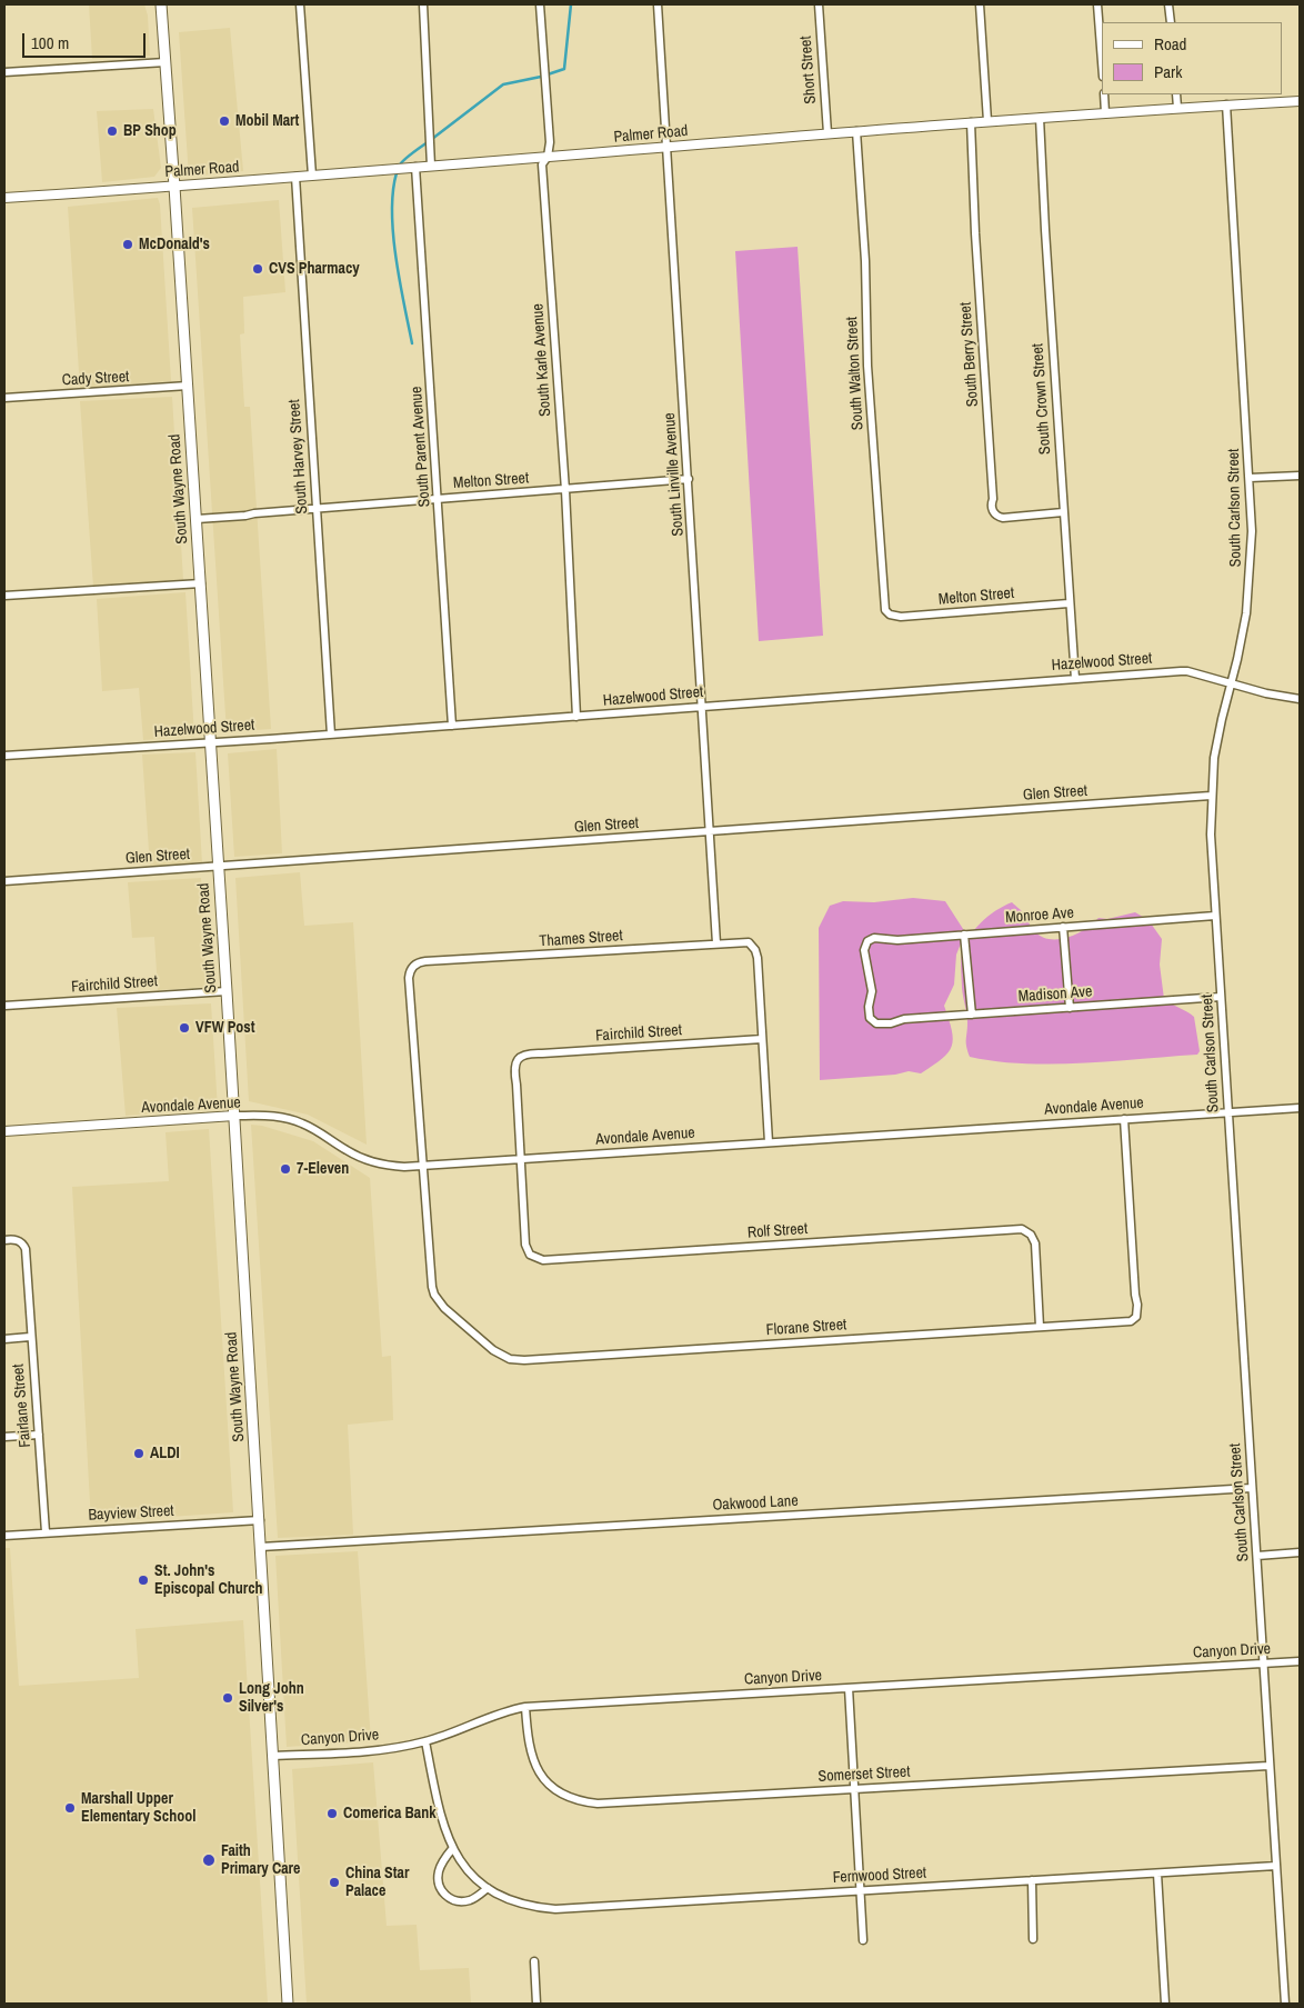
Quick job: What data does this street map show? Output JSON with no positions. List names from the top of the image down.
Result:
{
  "streets": {
    "main road": ["South Wayne Road"],
    "street": [
      "Short Street",
      "Palmer Road",
      "South Berry Street",
      "South Karle Avenue",
      "South Walton Street",
      "Cady Street",
      "South Crown Street",
      "South Parent Avenue",
      "South Harvey Street",
      "South Linville Avenue",
      "Melton Street",
      "South Carlson Street",
      "Hazelwood Street",
      "Glen Street",
      "Monroe Ave",
      "Thames Street",
      "Fairchild Street",
      "Madison Ave",
      "Avondale Avenue",
      "Rolf Street",
      "Florane Street",
      "Fairlane Street",
      "Oakwood Lane",
      "Bayview Street",
      "Canyon Drive",
      "Somerset Street",
      "Fernwood Street"
    ]
  },
  "crossings": [
    ["Short Street", "Palmer Road"],
    ["Palmer Road", "South Berry Street"],
    ["Palmer Road", "South Karle Avenue"],
    ["Palmer Road", "South Walton Street"],
    ["Palmer Road", "South Crown Street"],
    ["Palmer Road", "South Parent Avenue"],
    ["Palmer Road", "South Harvey Street"],
    ["Palmer Road", "South Linville Avenue"],
    ["Palmer Road", "South Wayne Road"],
    ["Palmer Road", "South Carlson Street"],
    ["South Berry Street", "South Crown Street"],
    ["South Karle Avenue", "Melton Street"],
    ["South Karle Avenue", "Hazelwood Street"],
    ["South Walton Street", "Melton Street"],
    ["Cady Street", "South Wayne Road"],
    ["South Crown Street", "Melton Street"],
    ["South Crown Street", "Hazelwood Street"],
    ["South Parent Avenue", "Melton Street"],
    ["South Parent Avenue", "Hazelwood Street"],
    ["South Harvey Street", "Melton Street"],
    ["South Harvey Street", "Hazelwood Street"],
    ["South Linville Avenue", "Melton Street"],
    ["South Linville Avenue", "Hazelwood Street"],
    ["South Linville Avenue", "Glen Street"],
    ["South Linville Avenue", "Thames Street"],
    ["Melton Street", "South Wayne Road"],
    ["South Wayne Road", "Hazelwood Street"],
    ["South Wayne Road", "Glen Street"],
    ["South Wayne Road", "Fairchild Street"],
    ["South Wayne Road", "Avondale Avenue"],
    ["South Wayne Road", "Oakwood Lane"],
    ["South Wayne Road", "Bayview Street"],
    ["South Wayne Road", "Canyon Drive"],
    ["South Carlson Street", "Hazelwood Street"],
    ["South Carlson Street", "Glen Street"],
    ["South Carlson Street", "Monroe Ave"],
    ["South Carlson Street", "Madison Ave"],
    ["South Carlson Street", "Avondale Avenue"],
    ["South Carlson Street", "Oakwood Lane"],
    ["South Carlson Street", "Canyon Drive"],
    ["South Carlson Street", "Somerset Street"],
    ["South Carlson Street", "Fernwood Street"],
    ["Monroe Ave", "Madison Ave"],
    ["Thames Street", "Fairchild Street"],
    ["Thames Street", "Avondale Avenue"],
    ["Thames Street", "Florane Street"],
    ["Fairchild Street", "Avondale Avenue"],
    ["Fairchild Street", "Rolf Street"],
    ["Avondale Avenue", "Rolf Street"],
    ["Avondale Avenue", "Florane Street"],
    ["Rolf Street", "Florane Street"],
    ["Fairlane Street", "Bayview Street"],
    ["Canyon Drive", "Somerset Street"],
    ["Canyon Drive", "Fernwood Street"]
  ],
  "places": [
    "Mobil Mart",
    "BP Shop",
    "McDonald's",
    "CVS Pharmacy",
    "VFW Post",
    "7-Eleven",
    "ALDI",
    "St. John's Episcopal Church",
    "Long John Silver's",
    "Marshall Upper Elementary School",
    "Comerica Bank",
    "Faith Primary Care",
    "China Star Palace"
  ],
  "legend": ["Road", "Park"],
  "scale_bar": "100 m"
}
